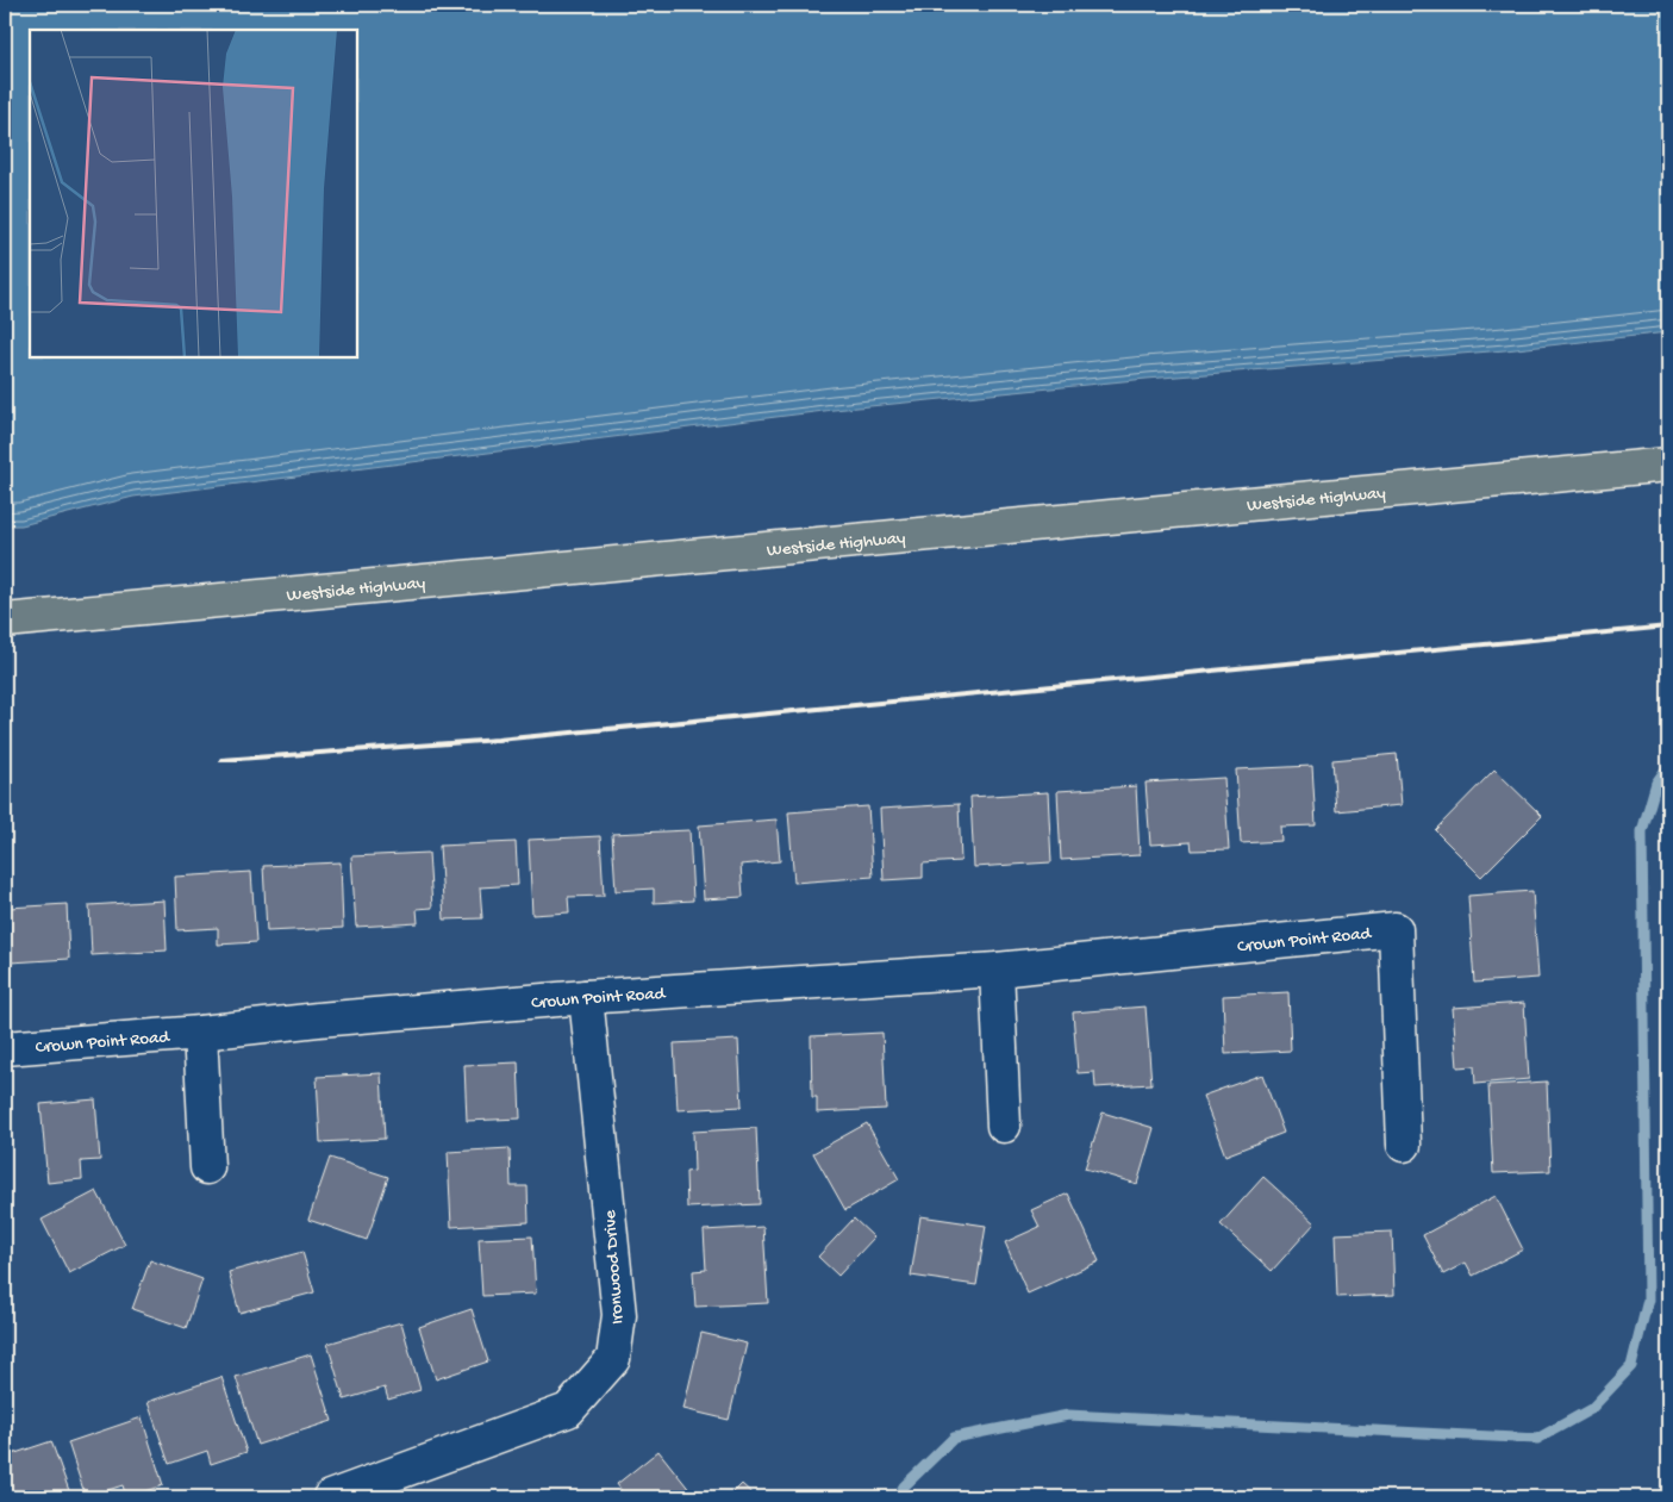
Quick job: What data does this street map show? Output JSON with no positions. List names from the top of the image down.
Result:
{
  "streets": {
    "main road": ["Westside Highway"],
    "street": ["Crown Point Road", "Ironwood Drive"]
  },
  "crossings": [
    ["Crown Point Road", "Ironwood Drive"]
  ]
}
